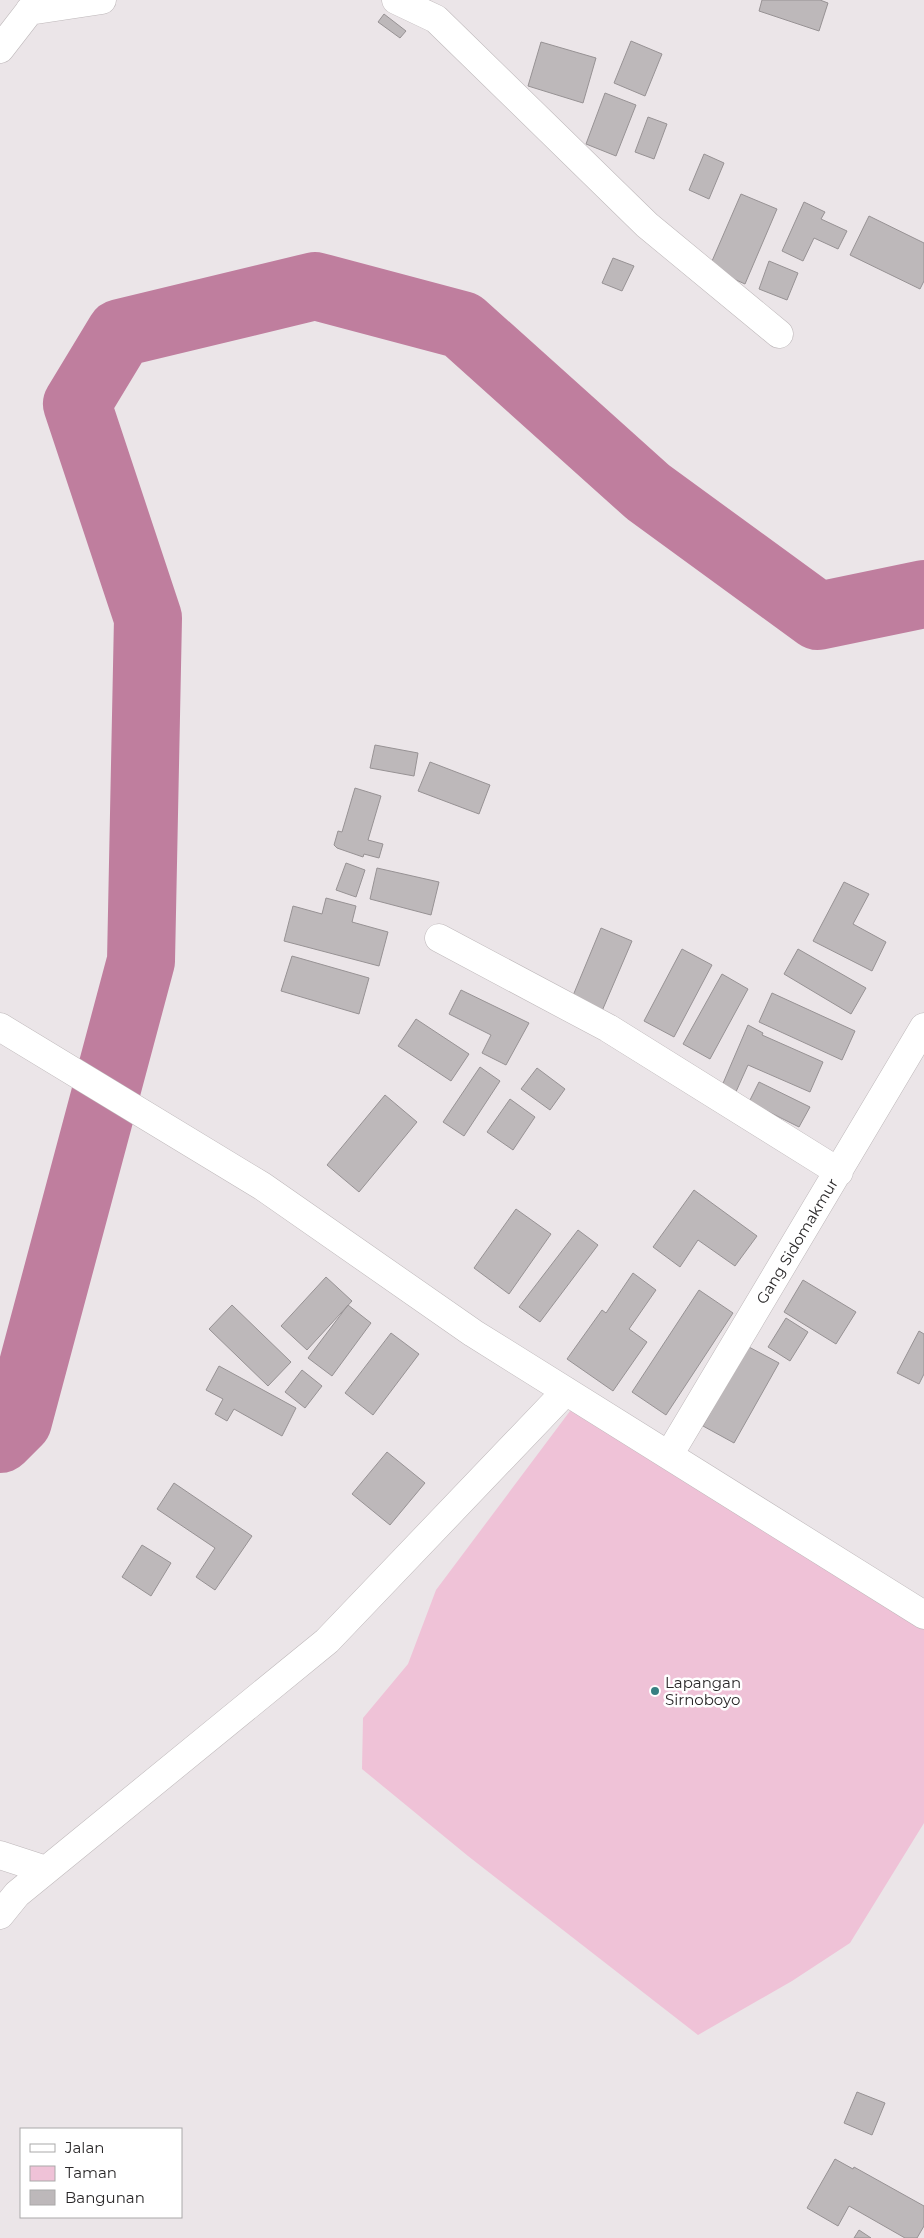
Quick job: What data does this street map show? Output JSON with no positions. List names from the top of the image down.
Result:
{
  "streets": {
    "street": ["Gang Sidomakmur"]
  },
  "places": ["Lapangan Sirnoboyo"],
  "legend": ["Jalan", "Taman", "Bangunan"]
}
